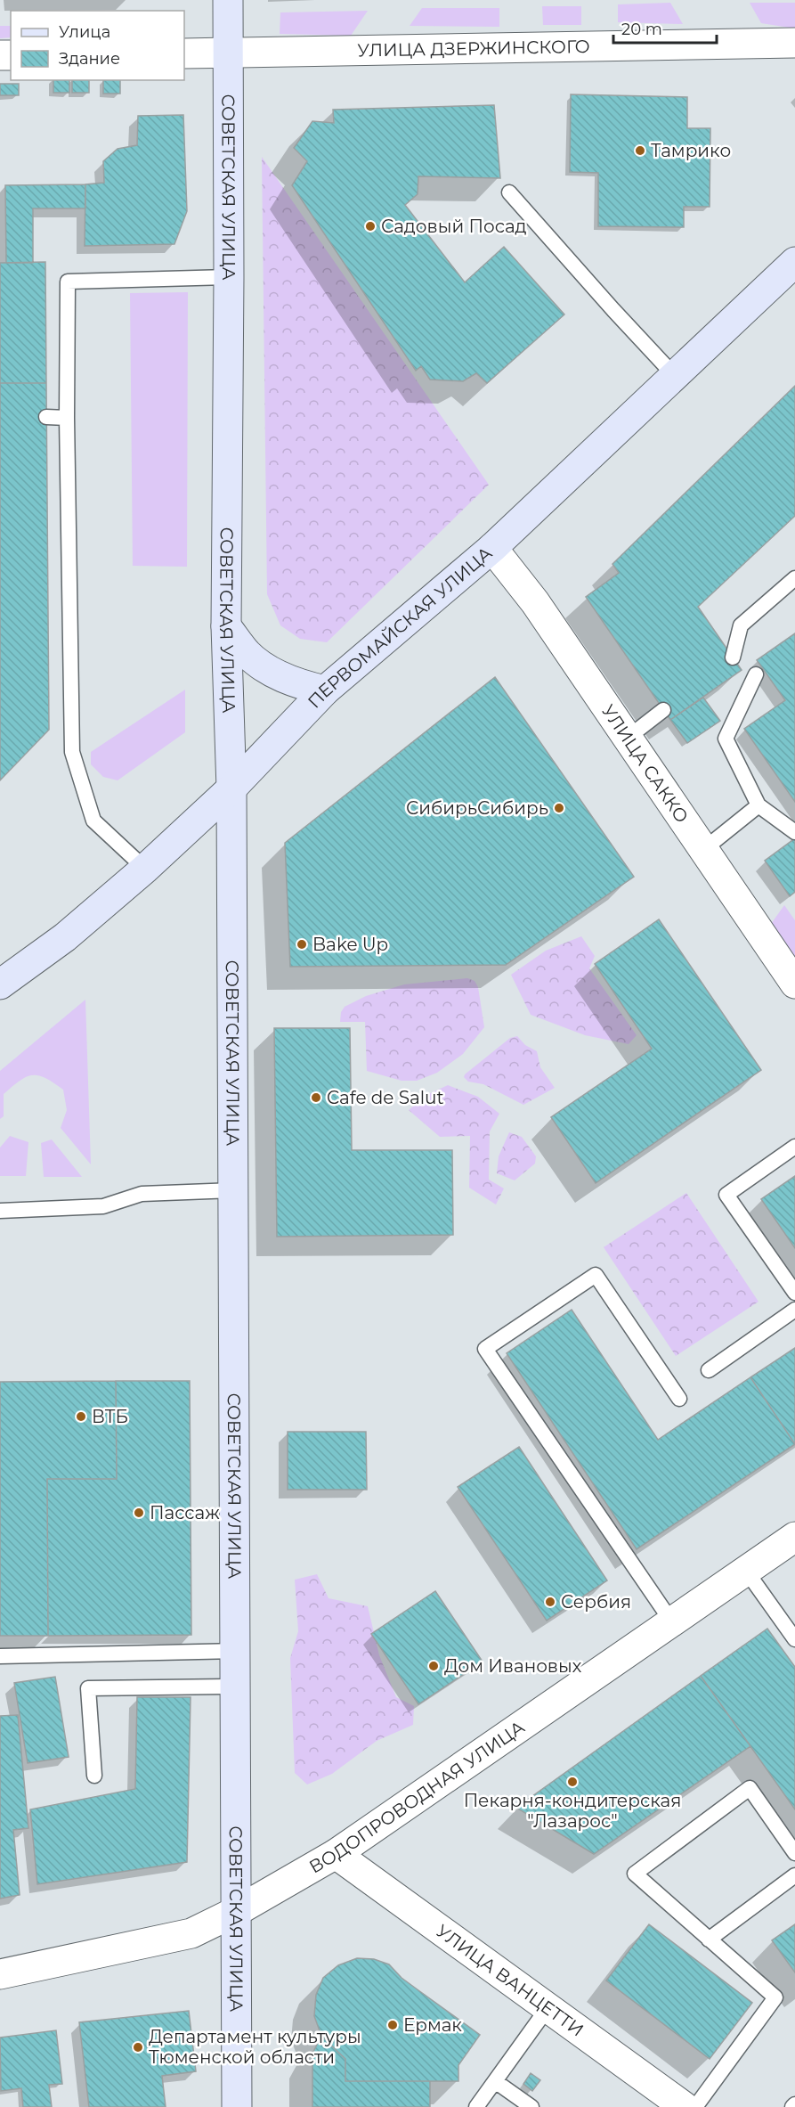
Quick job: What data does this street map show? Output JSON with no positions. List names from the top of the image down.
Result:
{
  "streets": {
    "main road": ["СОВЕТСКАЯ УЛИЦА", "ПЕРВОМАЙСКАЯ УЛИЦА"],
    "street": [
      "УЛИЦА ДЗЕРЖИНСКОГО",
      "УЛИЦА САККО",
      "ВОДОПРОВОДНАЯ УЛИЦА",
      "УЛИЦА ВАНЦЕТТИ"
    ]
  },
  "crossings": [
    ["УЛИЦА ДЗЕРЖИНСКОГО", "СОВЕТСКАЯ УЛИЦА"],
    ["СОВЕТСКАЯ УЛИЦА", "ПЕРВОМАЙСКАЯ УЛИЦА"],
    ["СОВЕТСКАЯ УЛИЦА", "ВОДОПРОВОДНАЯ УЛИЦА"],
    ["ПЕРВОМАЙСКАЯ УЛИЦА", "УЛИЦА САККО"],
    ["ВОДОПРОВОДНАЯ УЛИЦА", "УЛИЦА ВАНЦЕТТИ"]
  ],
  "places": [
    "Тамрико",
    "Садовый Посад",
    "СибирьСибирь",
    "Bake Up",
    "Cafe de Salut",
    "ВТБ",
    "Пассаж",
    "Сербия",
    "Дом Ивановых",
    "Пекарня-кондитерская \"Лазарос\"",
    "Ермак",
    "Департамент культуры Тюменской области"
  ],
  "legend": ["Улица", "Здание"],
  "scale_bar": "20 m"
}
